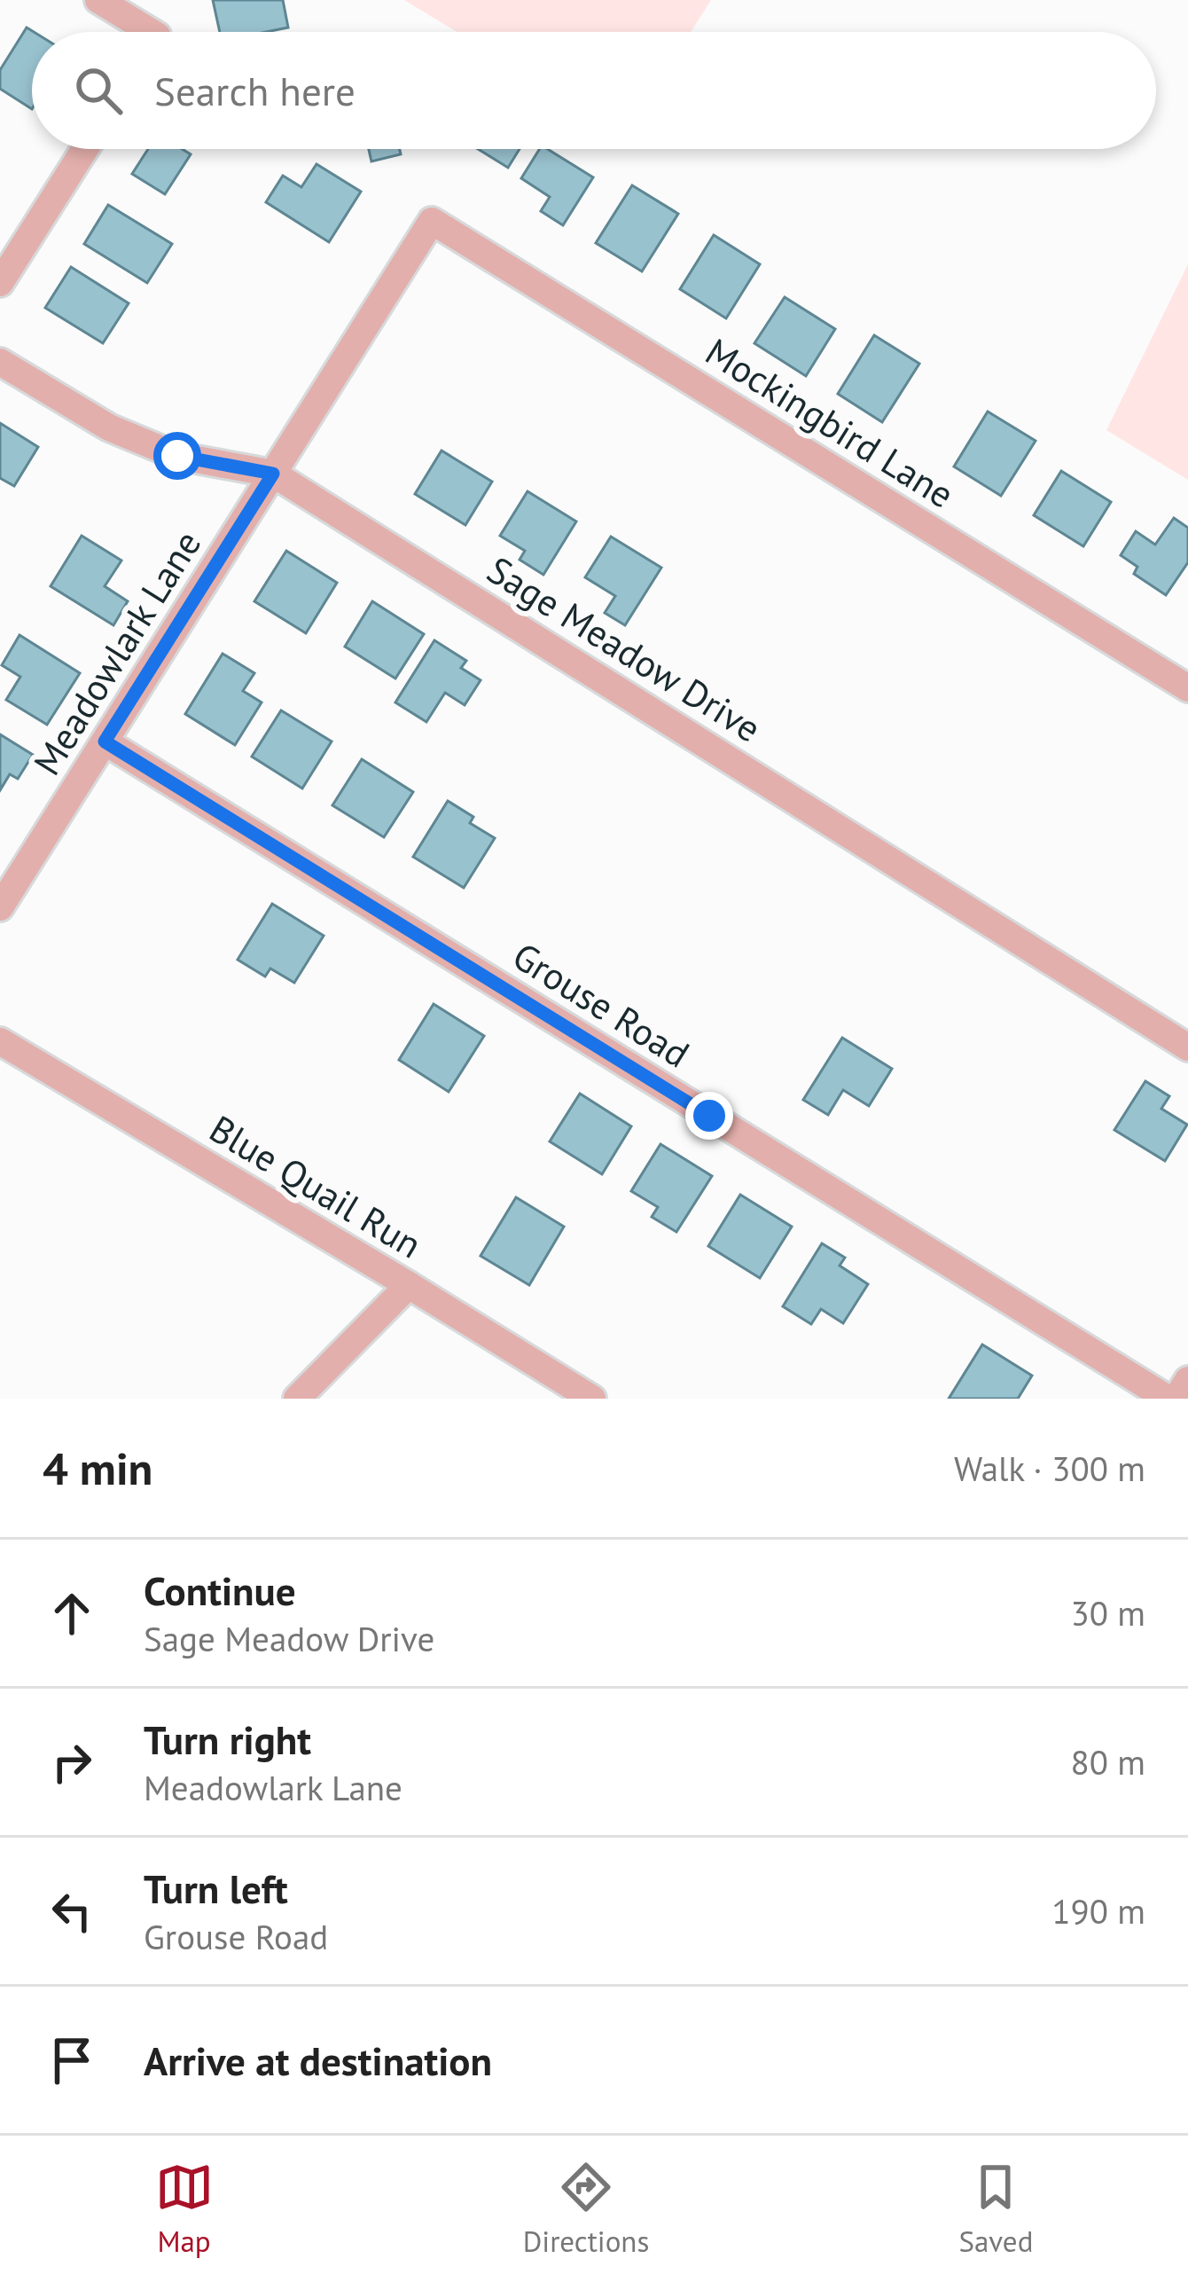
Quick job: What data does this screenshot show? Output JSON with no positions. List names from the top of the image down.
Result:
{
  "streets": {
    "street": [
      "Mockingbird Lane",
      "Sage Meadow Drive",
      "Meadowlark Lane",
      "Grouse Road",
      "Blue Quail Run"
    ]
  },
  "crossings": [
    ["Mockingbird Lane", "Meadowlark Lane"],
    ["Sage Meadow Drive", "Meadowlark Lane"],
    ["Meadowlark Lane", "Grouse Road"]
  ],
  "page": {
    "search": "Search here",
    "heading": ["4 min", "Walk · 300 m"],
    "list": [
      ["Continue", "Sage Meadow Drive", "30 m"],
      ["Turn right", "Meadowlark Lane", "80 m"],
      ["Turn left", "Grouse Road", "190 m"],
      "Arrive at destination"
    ],
    "nav": ["Map", "Directions", "Saved"]
  }
}
